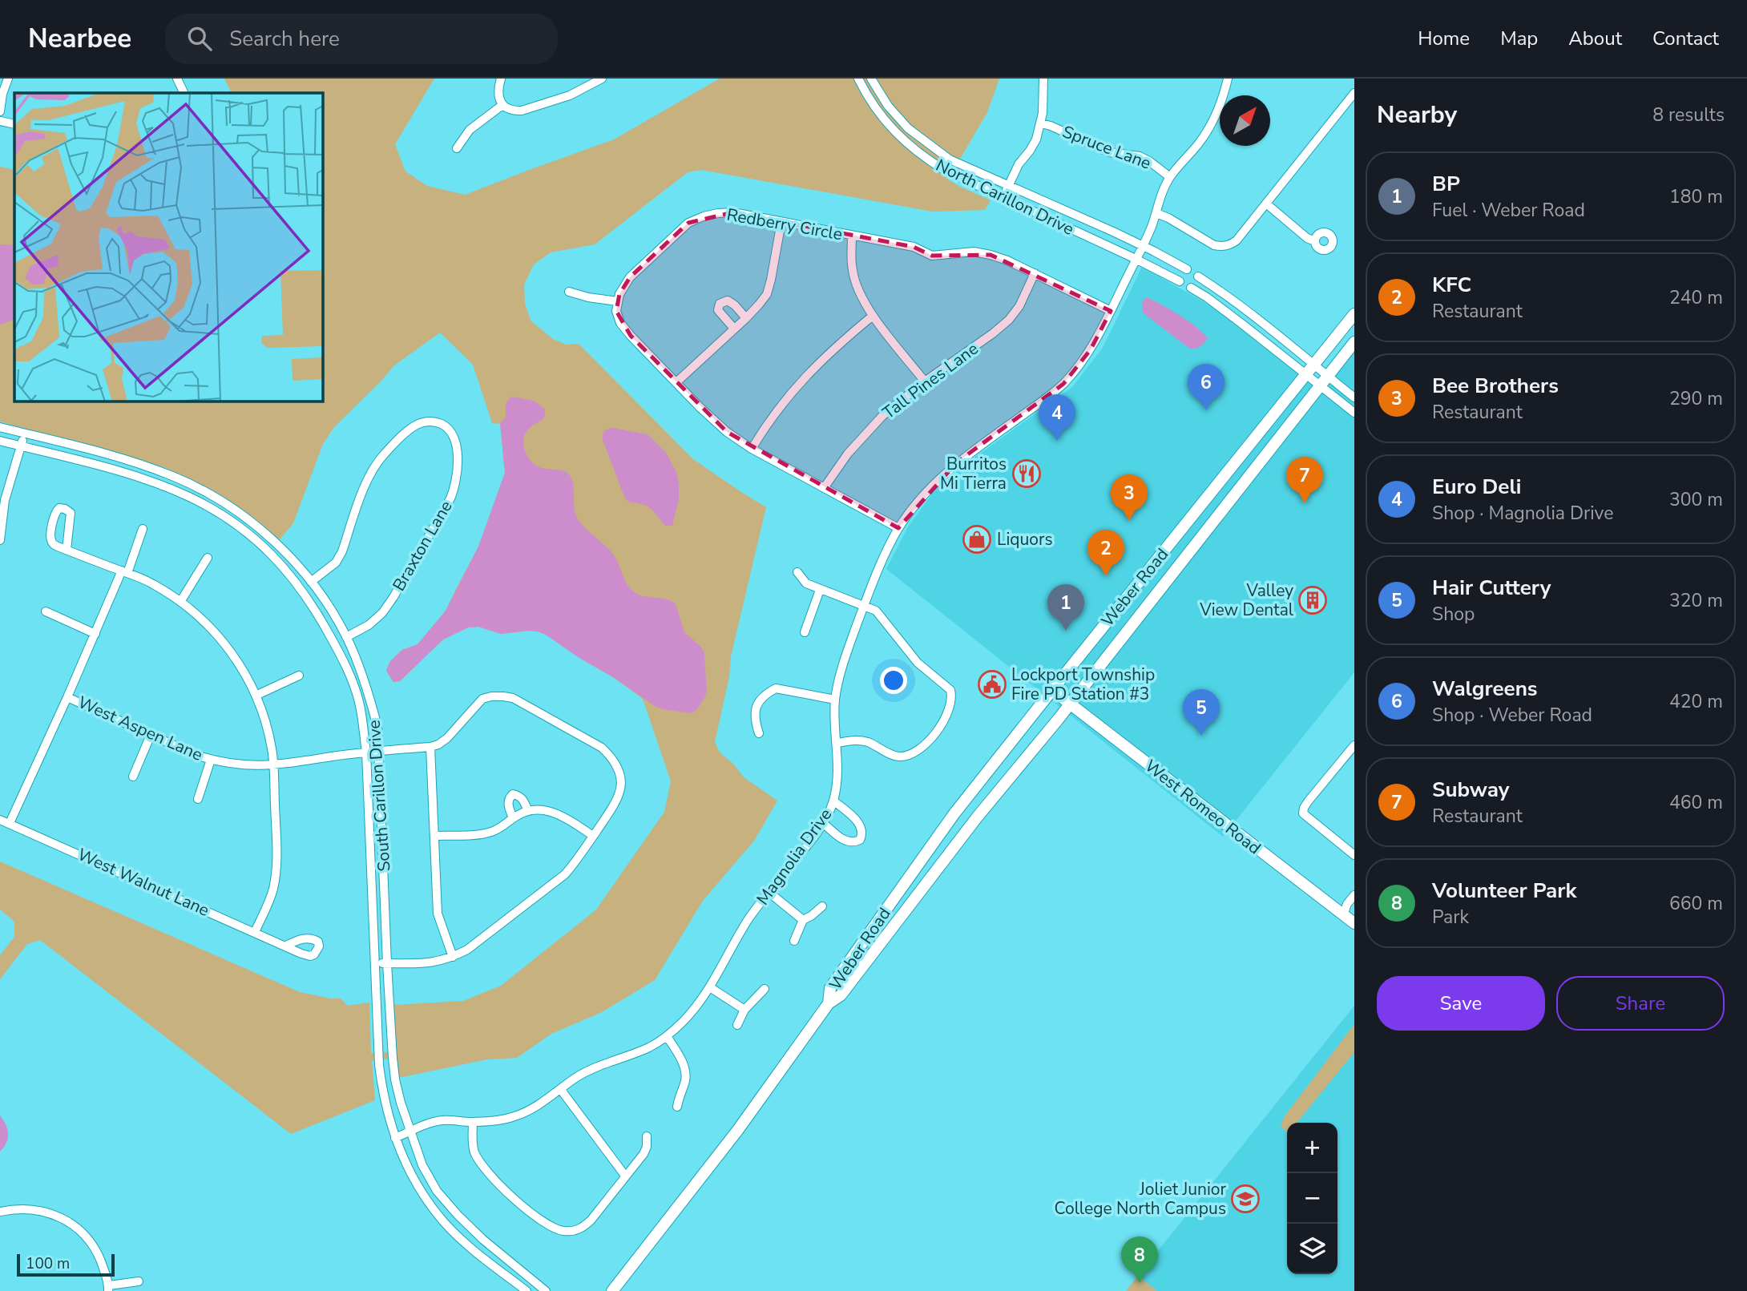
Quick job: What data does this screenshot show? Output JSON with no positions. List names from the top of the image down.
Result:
{
  "streets": {
    "main road": ["Weber Road", "West Romeo Road"],
    "street": [
      "Spruce Lane",
      "North Carillon Drive",
      "Redberry Circle",
      "Tall Pines Lane",
      "Braxton Lane",
      "West Aspen Lane",
      "South Carillon Drive",
      "Magnolia Drive",
      "West Walnut Lane"
    ]
  },
  "crossings": [
    ["Spruce Lane", "Magnolia Drive"],
    ["North Carillon Drive", "Magnolia Drive"],
    ["Redberry Circle", "Tall Pines Lane"],
    ["Redberry Circle", "Magnolia Drive"],
    ["Braxton Lane", "South Carillon Drive"],
    ["Weber Road", "West Romeo Road"],
    ["West Aspen Lane", "South Carillon Drive"],
    ["South Carillon Drive", "Magnolia Drive"]
  ],
  "places": {
    "restaurant": ["Burritos Mi Tierra"],
    "shop": ["Liquors"],
    "building": ["Valley View Dental"],
    "public building": ["Lockport Township Fire PD Station #3"],
    "school or university": ["Joliet Junior College North Campus"]
  },
  "scale_bar": "100 m",
  "north": "top right",
  "page": {
    "header": "Nearbee",
    "search": "Search here",
    "nav": [
      "Home",
      "Map",
      "About",
      "Contact"
    ],
    "heading": ["Nearby", "8 results"],
    "list": [
      {
        "mark": "1",
        "name": "BP",
        "note": "Fuel · Weber Road",
        "value": "180 m"
      },
      {
        "mark": "2",
        "name": "KFC",
        "note": "Restaurant",
        "value": "240 m"
      },
      {
        "mark": "3",
        "name": "Bee Brothers",
        "note": "Restaurant",
        "value": "290 m"
      },
      {
        "mark": "4",
        "name": "Euro Deli",
        "note": "Shop · Magnolia Drive",
        "value": "300 m"
      },
      {
        "mark": "5",
        "name": "Hair Cuttery",
        "note": "Shop",
        "value": "320 m"
      },
      {
        "mark": "6",
        "name": "Walgreens",
        "note": "Shop · Weber Road",
        "value": "420 m"
      },
      {
        "mark": "7",
        "name": "Subway",
        "note": "Restaurant",
        "value": "460 m"
      },
      {
        "mark": "8",
        "name": "Volunteer Park",
        "note": "Park",
        "value": "660 m"
      }
    ],
    "pins": [
      "6",
      "4",
      "7",
      "3",
      "2",
      "1",
      "5",
      "8"
    ],
    "buttons": ["Save", "Share"],
    "map_buttons": ["+", "−"],
    "scale": "100 m"
  }
}
